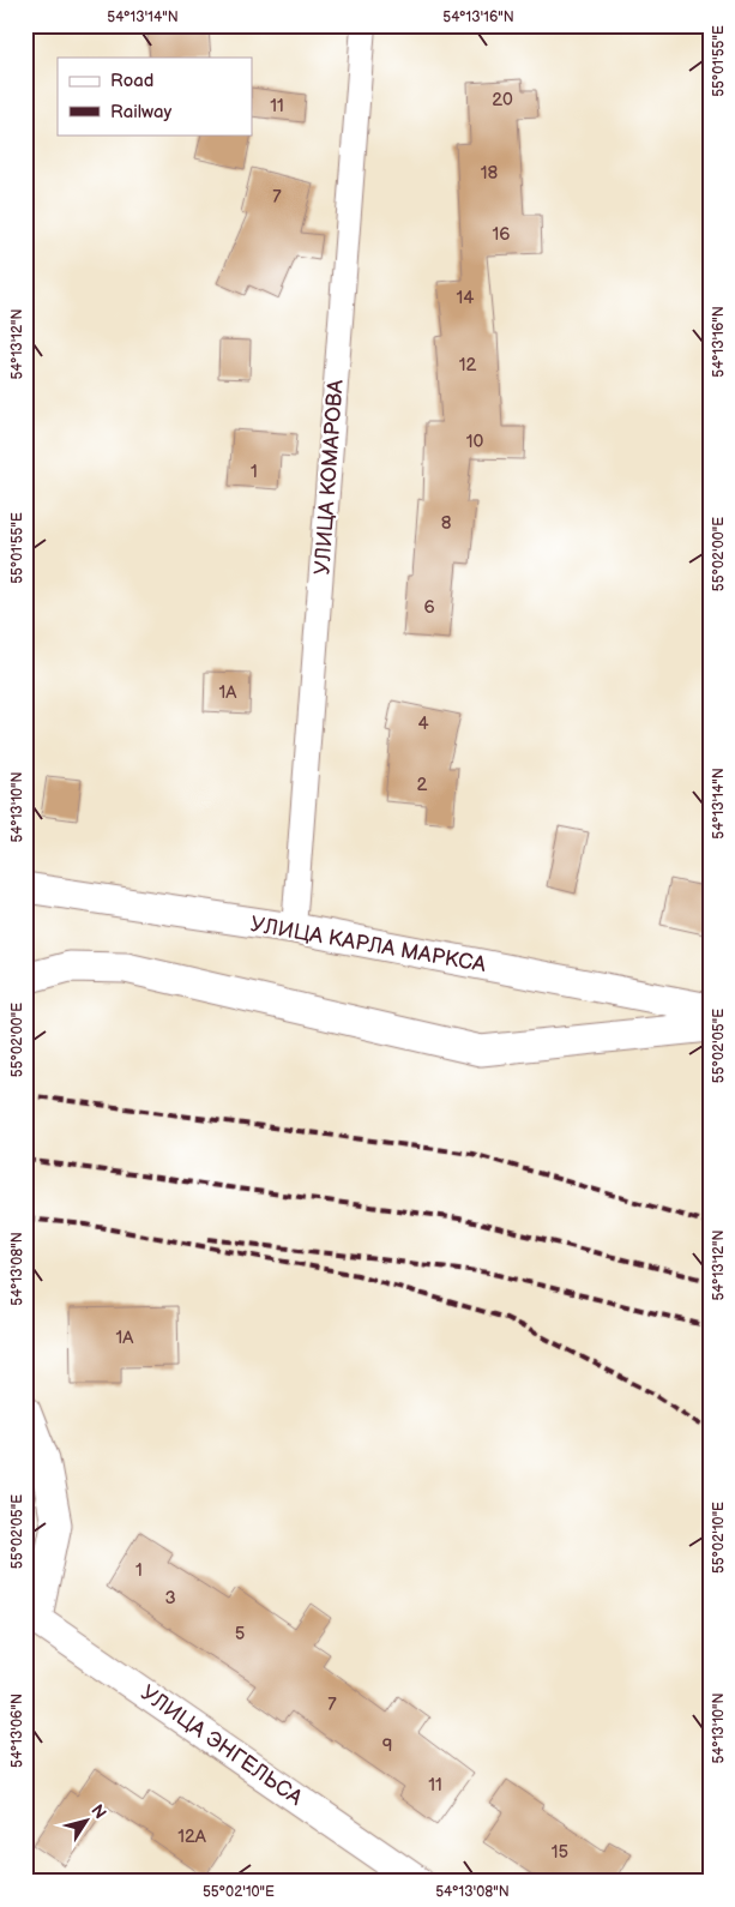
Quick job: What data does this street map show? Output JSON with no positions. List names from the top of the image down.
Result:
{
  "streets": {
    "street": ["УЛИЦА КОМАРОВА", "УЛИЦА КАРЛА МАРКСА", "УЛИЦА ЭНГЕЛЬСА"]
  },
  "crossings": [
    ["УЛИЦА КОМАРОВА", "УЛИЦА КАРЛА МАРКСА"]
  ],
  "house_numbers": [
    "20",
    "11",
    "18",
    "7",
    "16",
    "14",
    "12",
    "10",
    "1",
    "8",
    "6",
    "1А",
    "4",
    "2",
    "1А",
    "1",
    "3",
    "5",
    "7",
    "9",
    "11",
    "12А",
    "15"
  ],
  "legend": ["Road", "Railway"],
  "north": "top right",
  "coordinates": [
    "54°13'14\"N",
    "54°13'16\"N",
    "55°01'55\"E",
    "54°13'12\"N",
    "55°02'00\"E",
    "54°13'10\"N",
    "55°02'05\"E",
    "54°13'08\"N",
    "55°02'10\"E",
    "54°13'06\"N"
  ]
}
